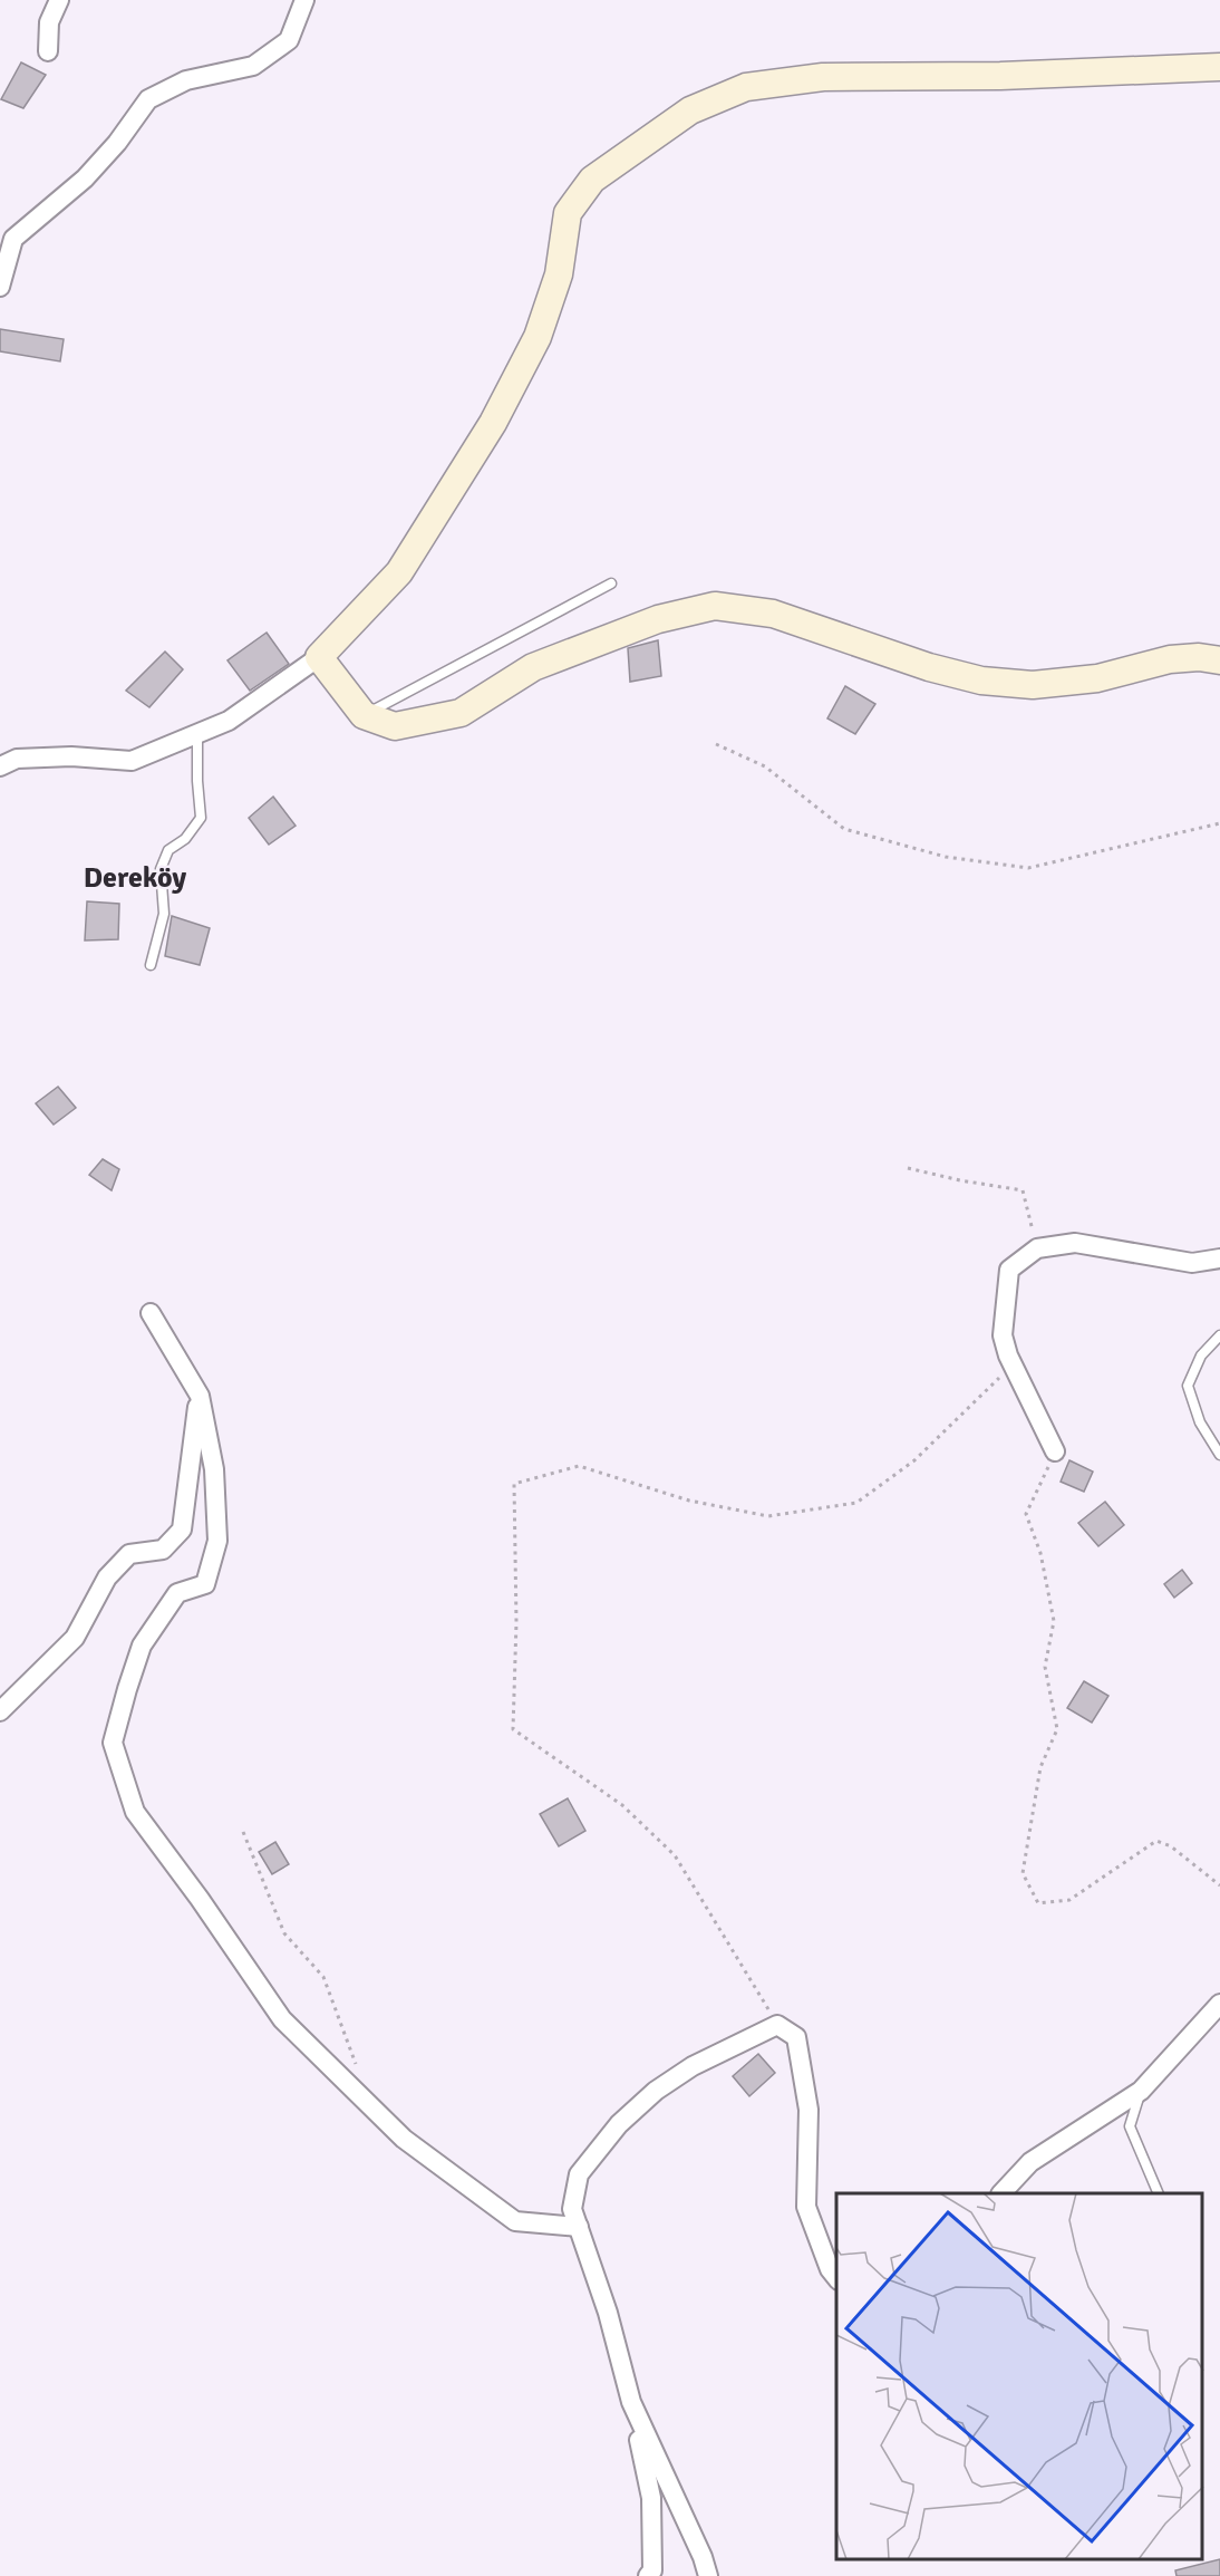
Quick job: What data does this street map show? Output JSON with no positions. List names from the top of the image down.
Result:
{
  "districts": ["Dereköy"]
}
